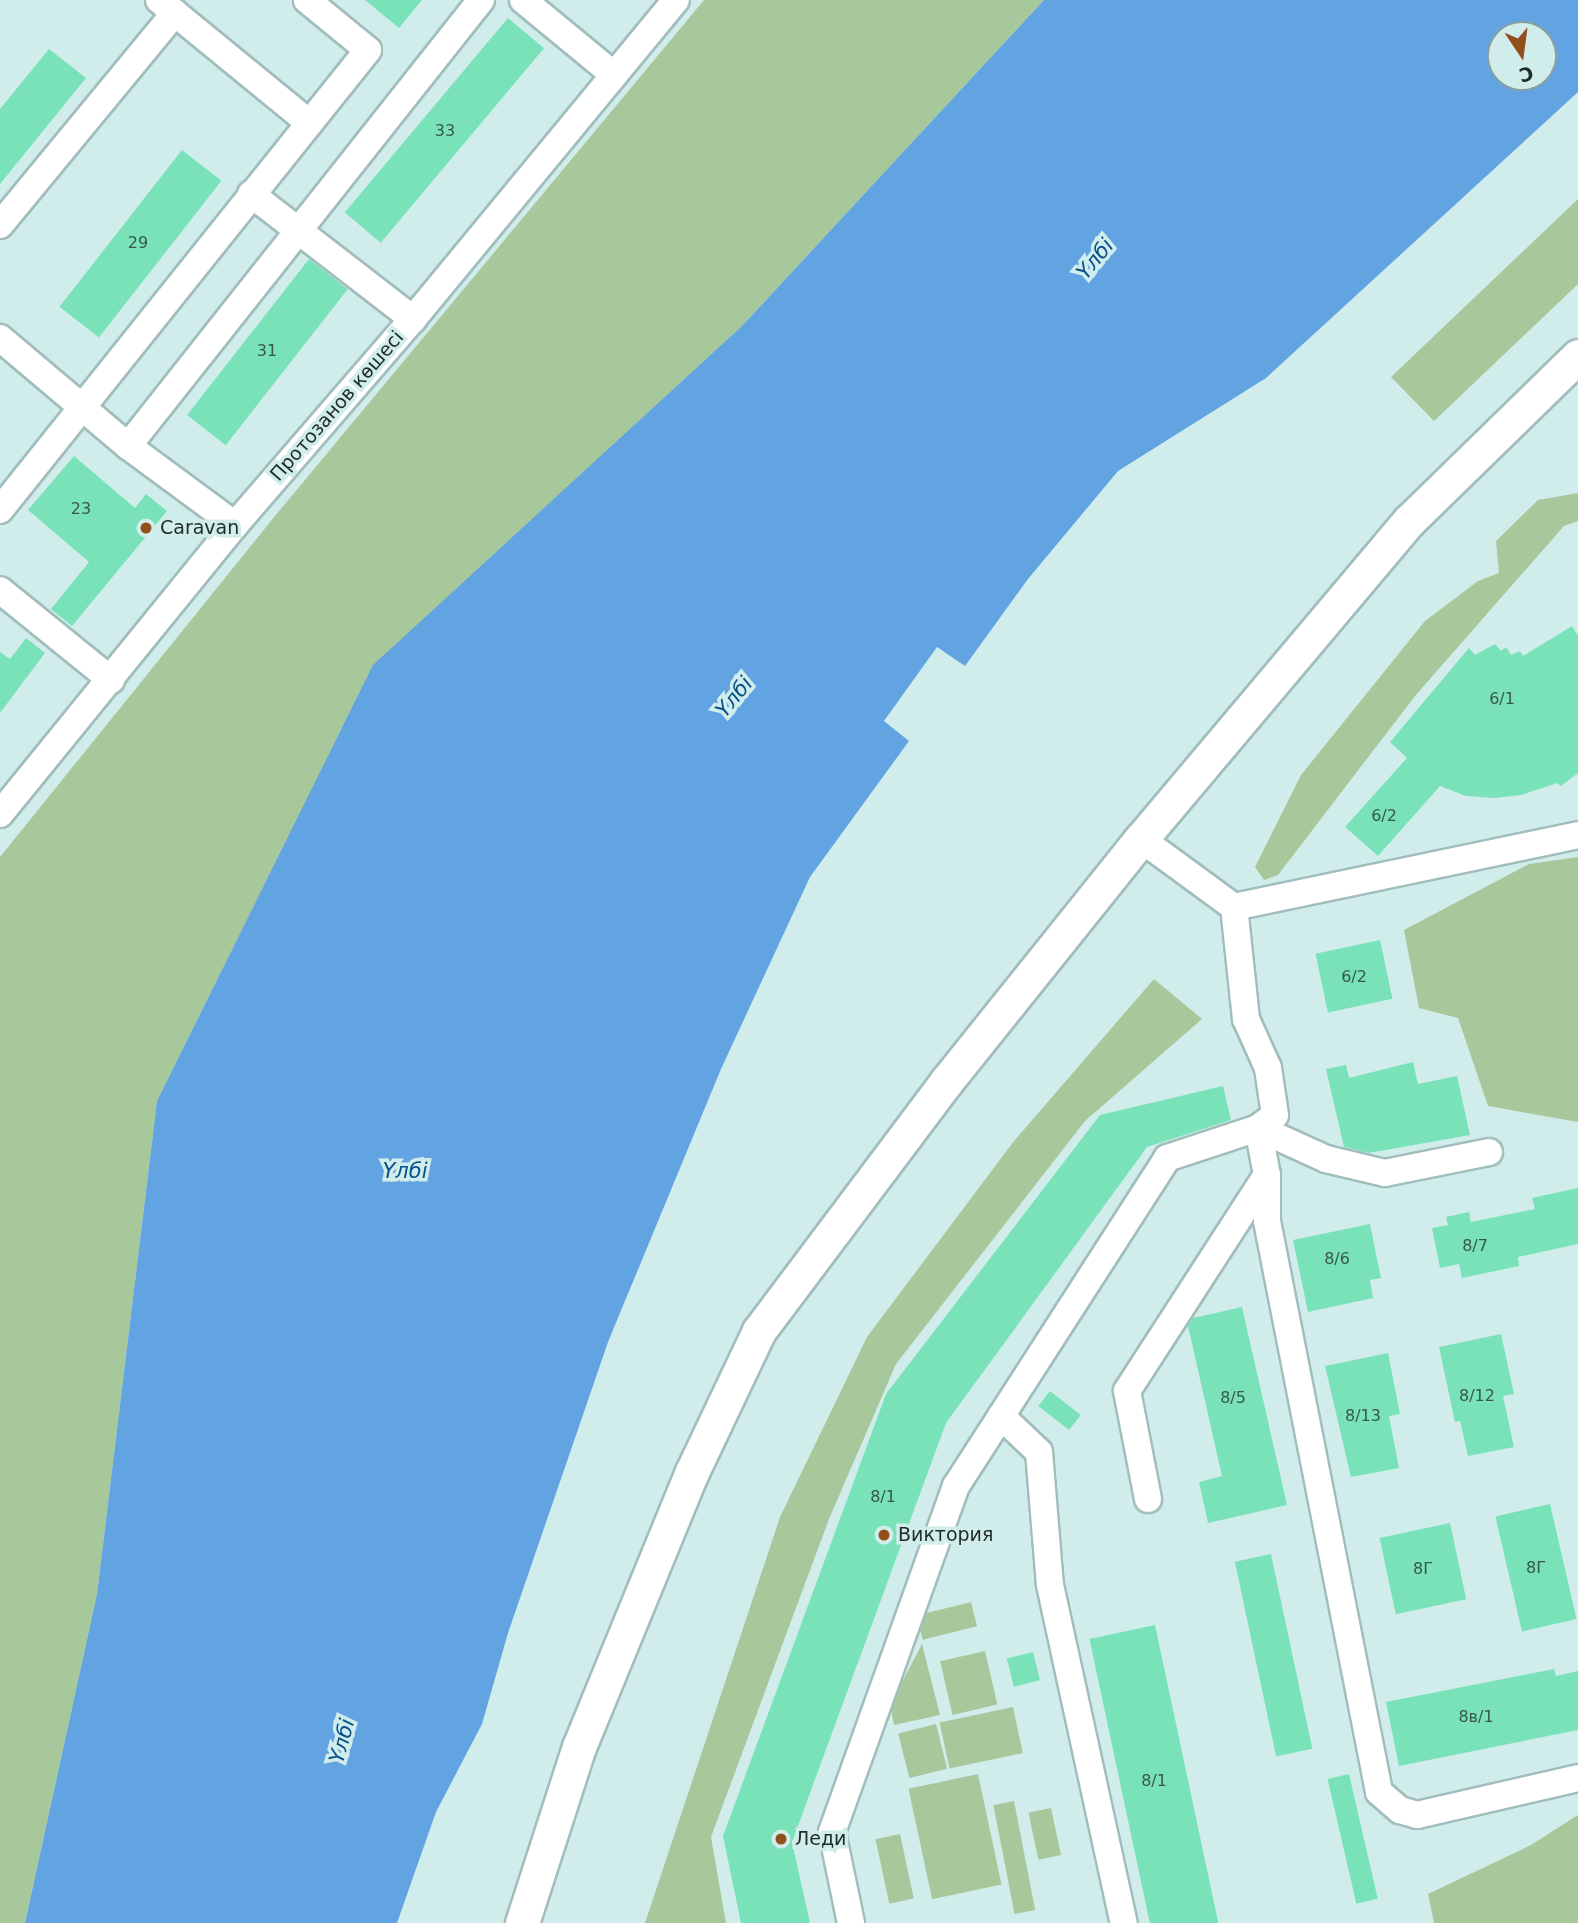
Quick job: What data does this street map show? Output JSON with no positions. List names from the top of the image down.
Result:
{
  "streets": {
    "street": ["Протозанов көшесі"]
  },
  "water": ["Үлбі"],
  "places": ["Caravan", "Виктория", "Леди"],
  "house_numbers": [
    "33",
    "29",
    "31",
    "23",
    "6/1",
    "6/2",
    "6/2",
    "8/7",
    "8/6",
    "8/12",
    "8/5",
    "8/13",
    "8/1",
    "8Г",
    "8Г",
    "8в/1",
    "8/1"
  ],
  "north": "bottom"
}
